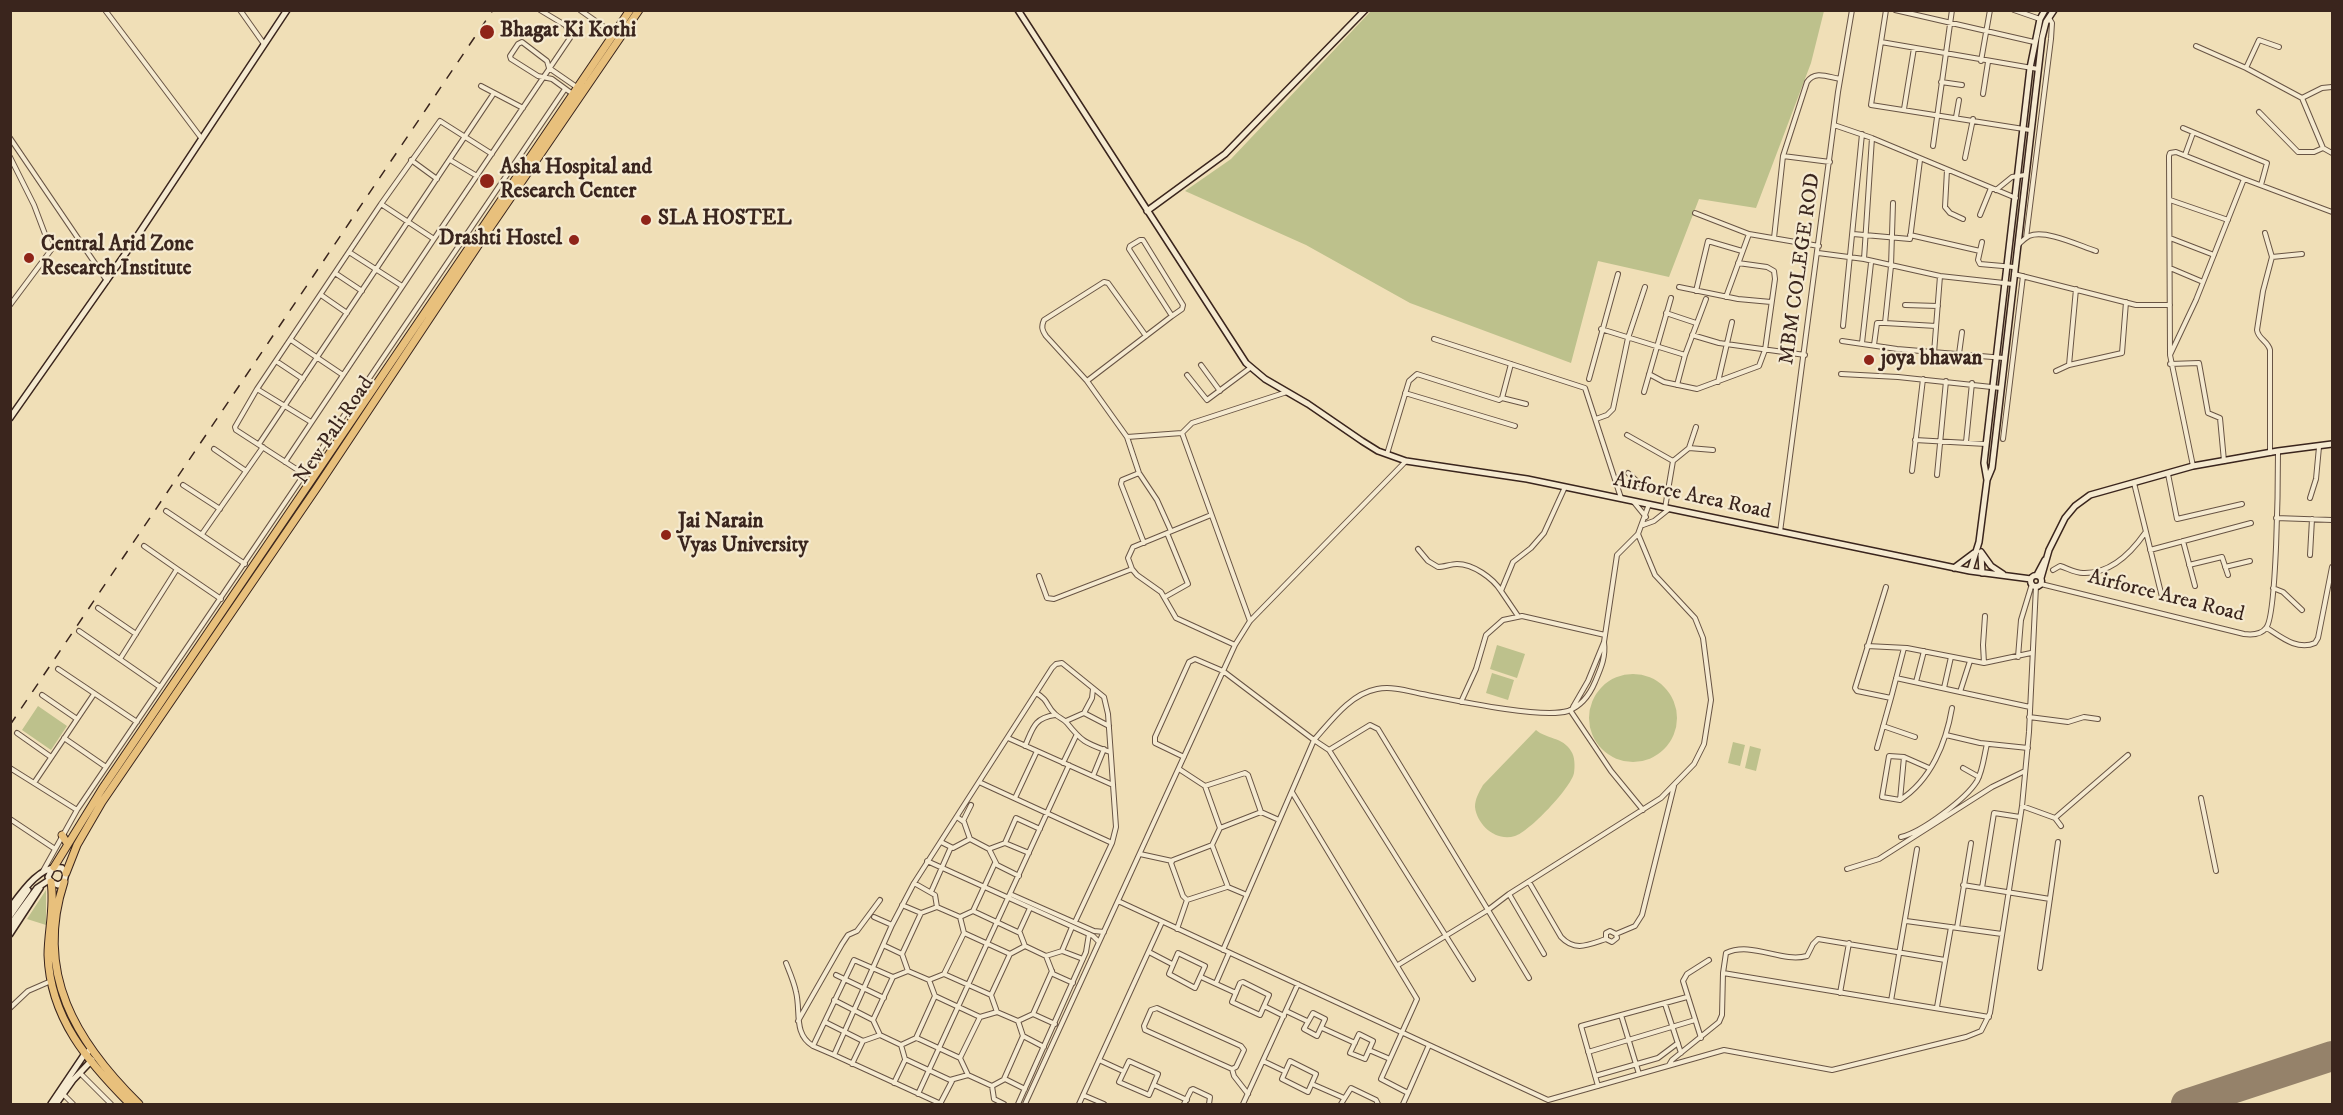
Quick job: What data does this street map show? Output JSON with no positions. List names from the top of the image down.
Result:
{
  "streets": {
    "highway": ["New Pali Road"],
    "street": ["MBM COLEGE ROD", "Airforce Area Road"]
  },
  "crossings": [
    ["MBM COLEGE ROD", "Airforce Area Road"]
  ],
  "places": [
    "Bhagat Ki Kothi",
    "Asha Hospital and Research Center",
    "SLA HOSTEL",
    "Drashti Hostel",
    "Central Arid Zone Research Institute",
    "joya bhawan",
    "Jai Narain Vyas University"
  ]
}
